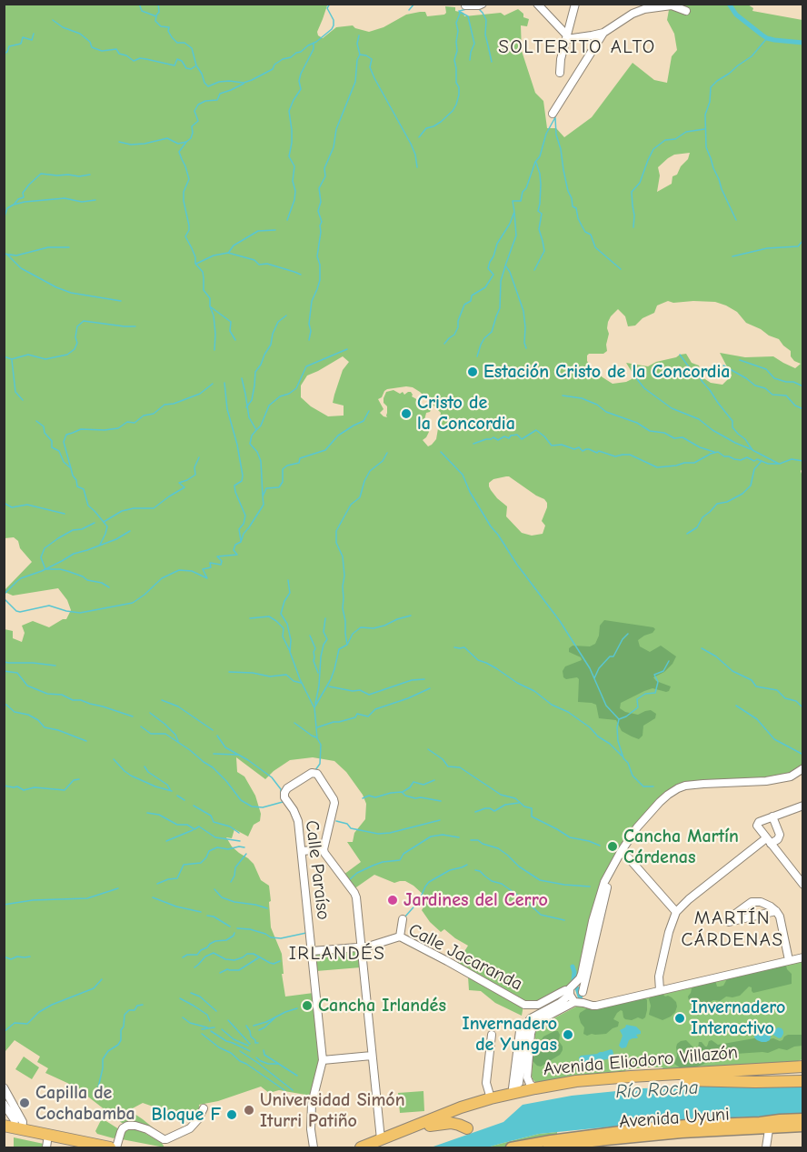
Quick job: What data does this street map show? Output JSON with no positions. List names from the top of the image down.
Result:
{
  "streets": {
    "highway": ["Avenida Eliodoro Villazón"],
    "main road": ["Avenida Uyuni"],
    "street": ["Calle Paraíso", "Calle Jacaranda"]
  },
  "crossings": [
    ["Calle Paraíso", "Calle Jacaranda"]
  ],
  "districts": ["SOLTERITO ALTO", "MARTÍN CÁRDENAS", "IRLANDÉS"],
  "water": ["Río Rocha"],
  "places": [
    "Estación Cristo de la Concordia",
    "Cristo de la Concordia",
    "Cancha Martín Cárdenas",
    "Jardines del Cerro",
    "Cancha Irlandés",
    "Invernadero Interactivo",
    "Invernadero de Yungas",
    "Capilla de Cochabamba",
    "Universidad Simón Iturri Patiño",
    "Bloque F"
  ]
}
